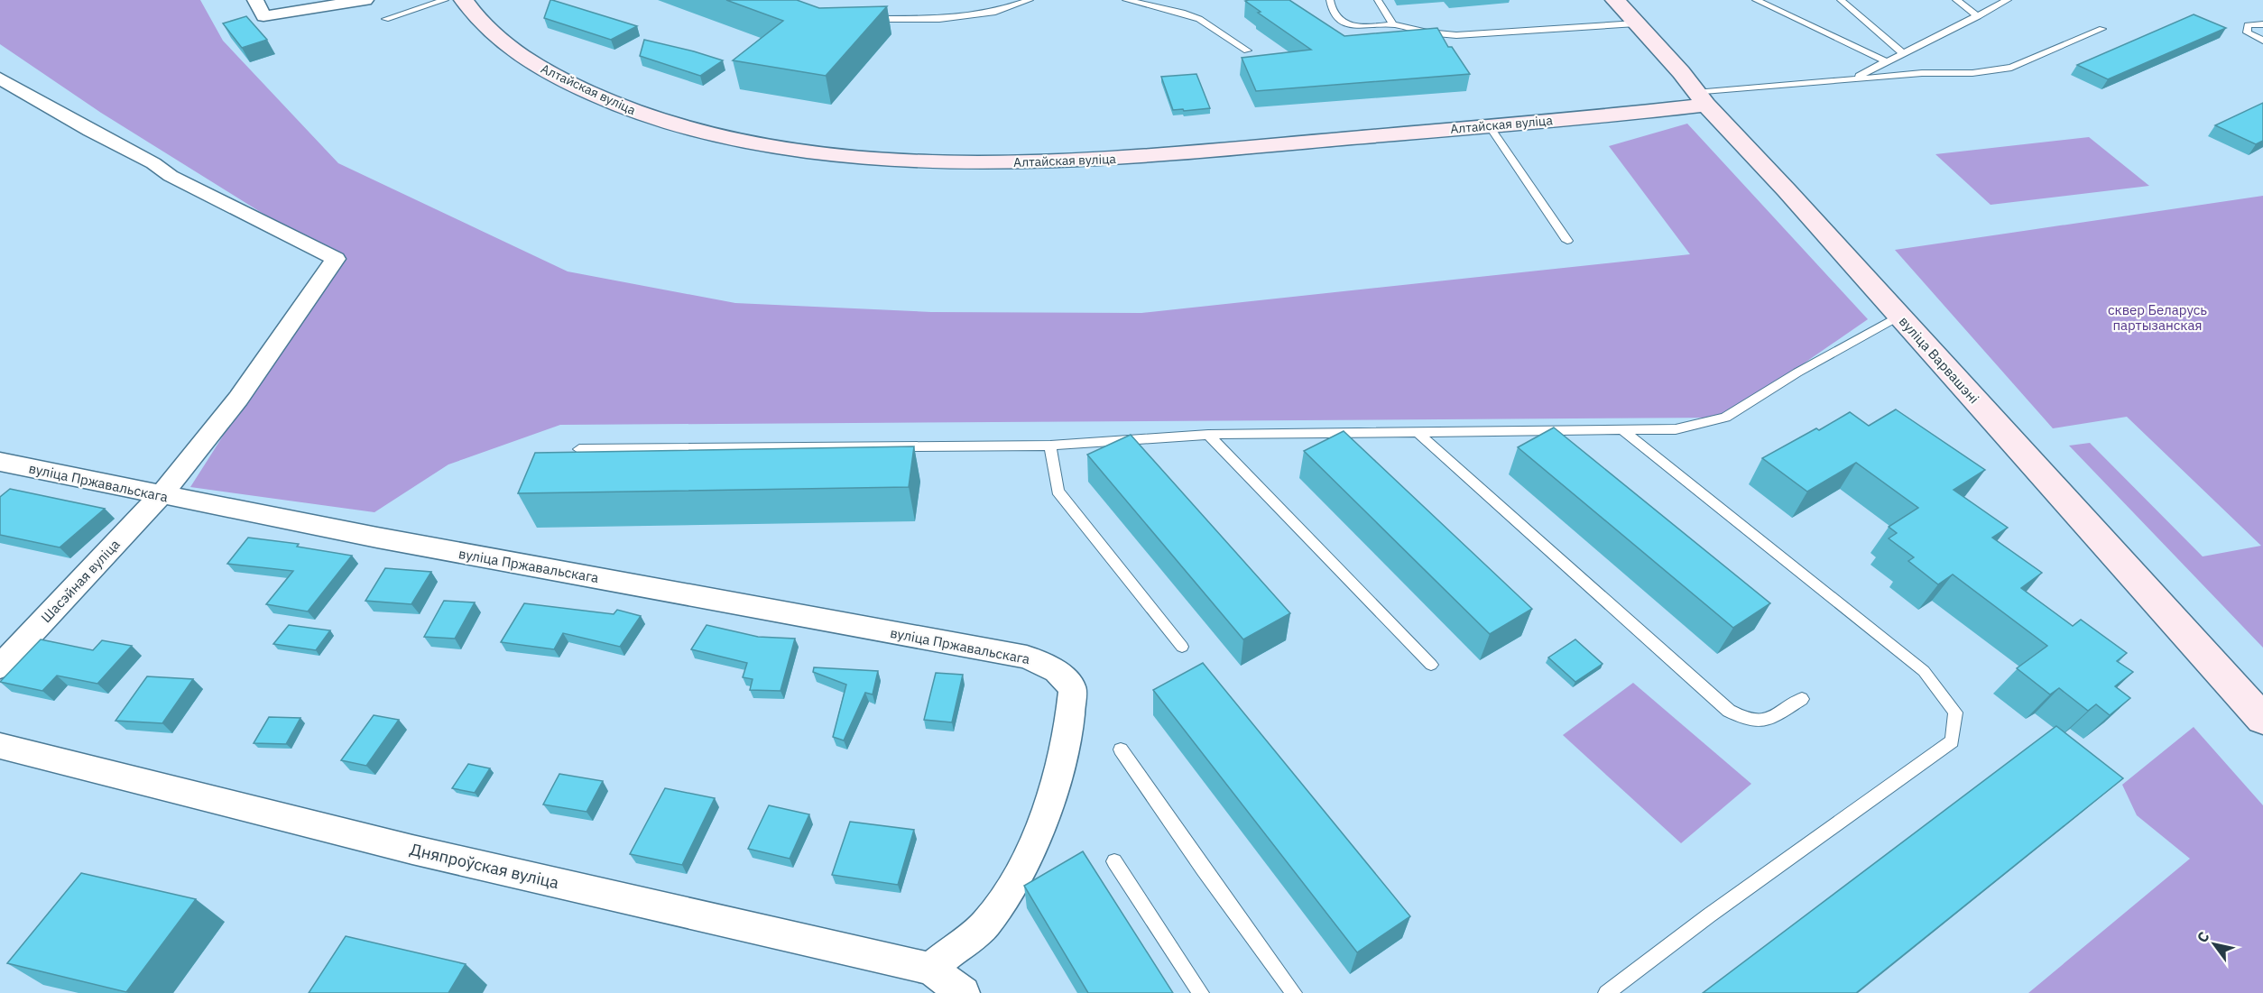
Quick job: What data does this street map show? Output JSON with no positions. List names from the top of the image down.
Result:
{
  "streets": {
    "main road": ["Алтайская вуліца", "вуліца Варвашэні"],
    "street": ["вуліца Пржавальскага", "Шасэйная вуліца", "Дняпроўская вуліца"]
  },
  "crossings": [
    ["Алтайская вуліца", "вуліца Варвашэні"],
    ["вуліца Пржавальскага", "Шасэйная вуліца"],
    ["вуліца Пржавальскага", "Дняпроўская вуліца"]
  ],
  "parks": ["сквер Беларусь партызанская"],
  "north": "top left"
}
